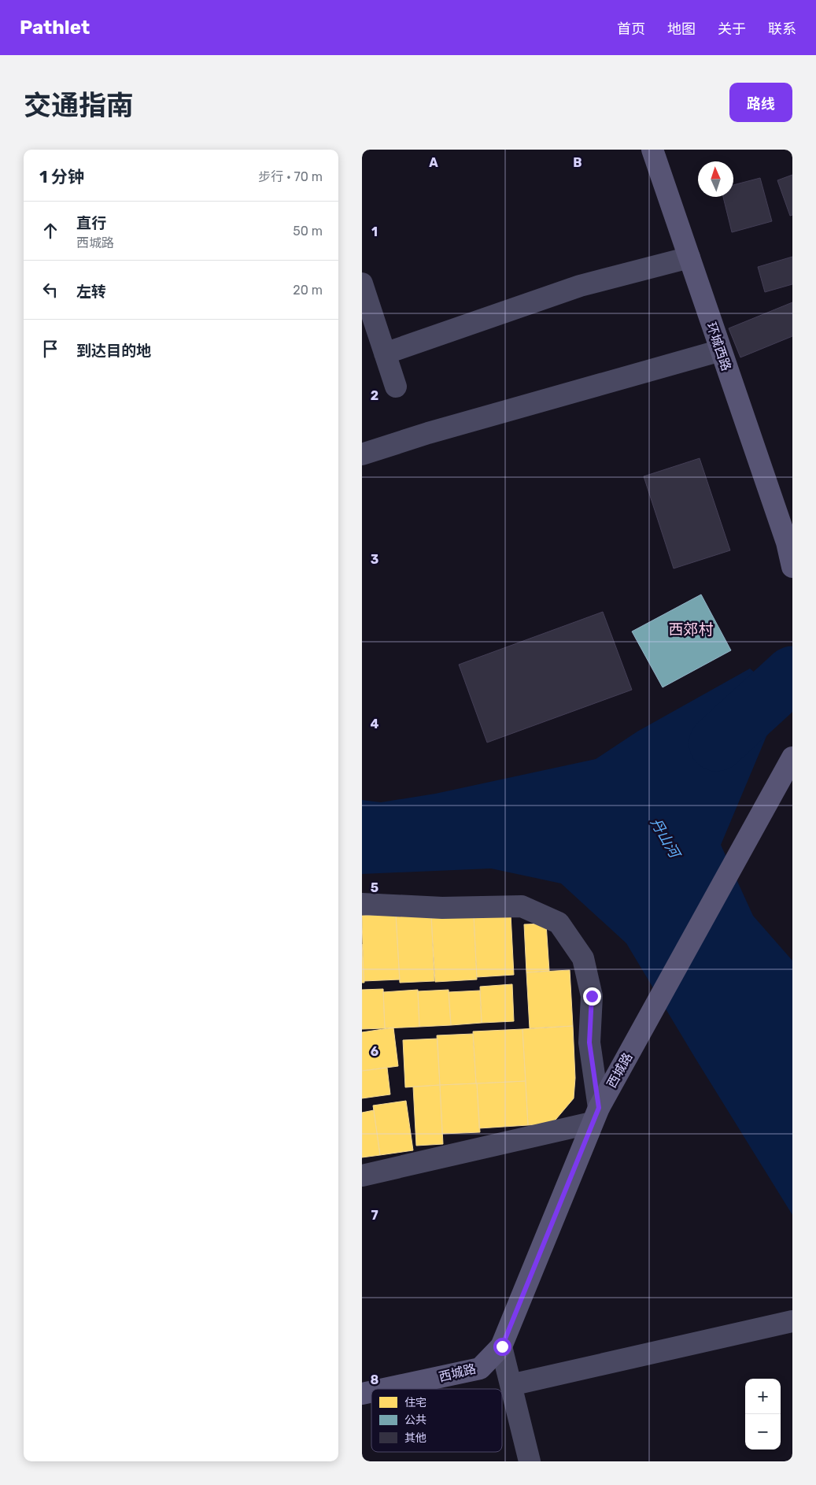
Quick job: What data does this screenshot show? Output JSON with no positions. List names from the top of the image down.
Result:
{
  "streets": {
    "street": ["环城西路", "西城路"]
  },
  "districts": ["西郊村"],
  "water": ["丹山河"],
  "legend": ["住宅", "公共", "其他"],
  "north": "top",
  "page": {
    "header": "Pathlet",
    "nav": [
      "首页",
      "地图",
      "关于",
      "联系"
    ],
    "title": "交通指南",
    "buttons": "路线",
    "heading": ["1 分钟", "步行 · 70 m"],
    "list": [
      ["直行", "西城路", "50 m"],
      ["左转", "20 m"],
      "到达目的地"
    ],
    "map_buttons": ["+", "−"]
  },
  "grid": {
    "columns": ["A", "B"],
    "rows": [
      "1",
      "2",
      "3",
      "4",
      "5",
      "6",
      "7",
      "8"
    ]
  }
}
